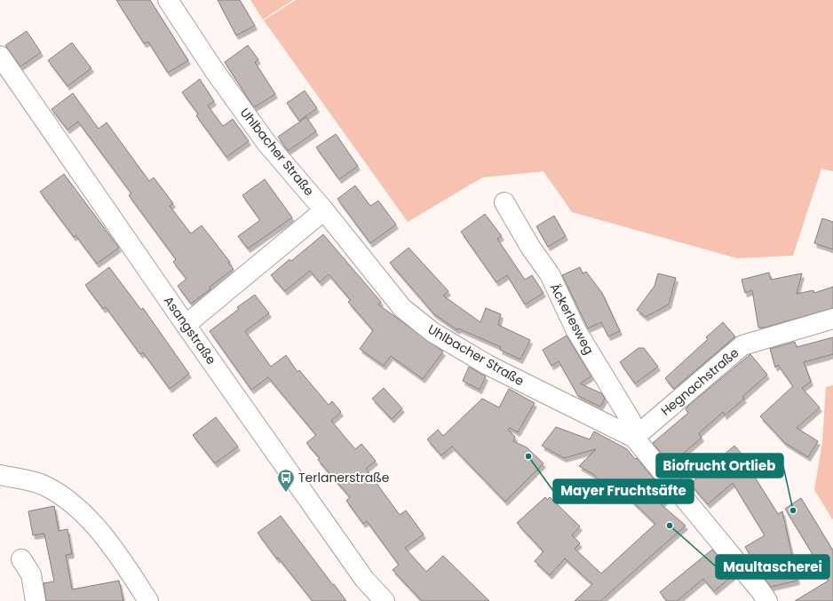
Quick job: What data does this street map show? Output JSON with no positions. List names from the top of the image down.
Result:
{
  "streets": {
    "street": [
      "Uhlbacher Straße",
      "Äckerlesweg",
      "Asangstraße",
      "Hegnachstraße"
    ]
  },
  "crossings": [
    ["Uhlbacher Straße", "Äckerlesweg"],
    ["Uhlbacher Straße", "Hegnachstraße"],
    ["Äckerlesweg", "Hegnachstraße"]
  ],
  "places": {
    "other": ["Mayer Fruchtsäfte", "Biofrucht Ortlieb", "Maultascherei"],
    "bus stop": ["Terlanerstraße"]
  }
}
